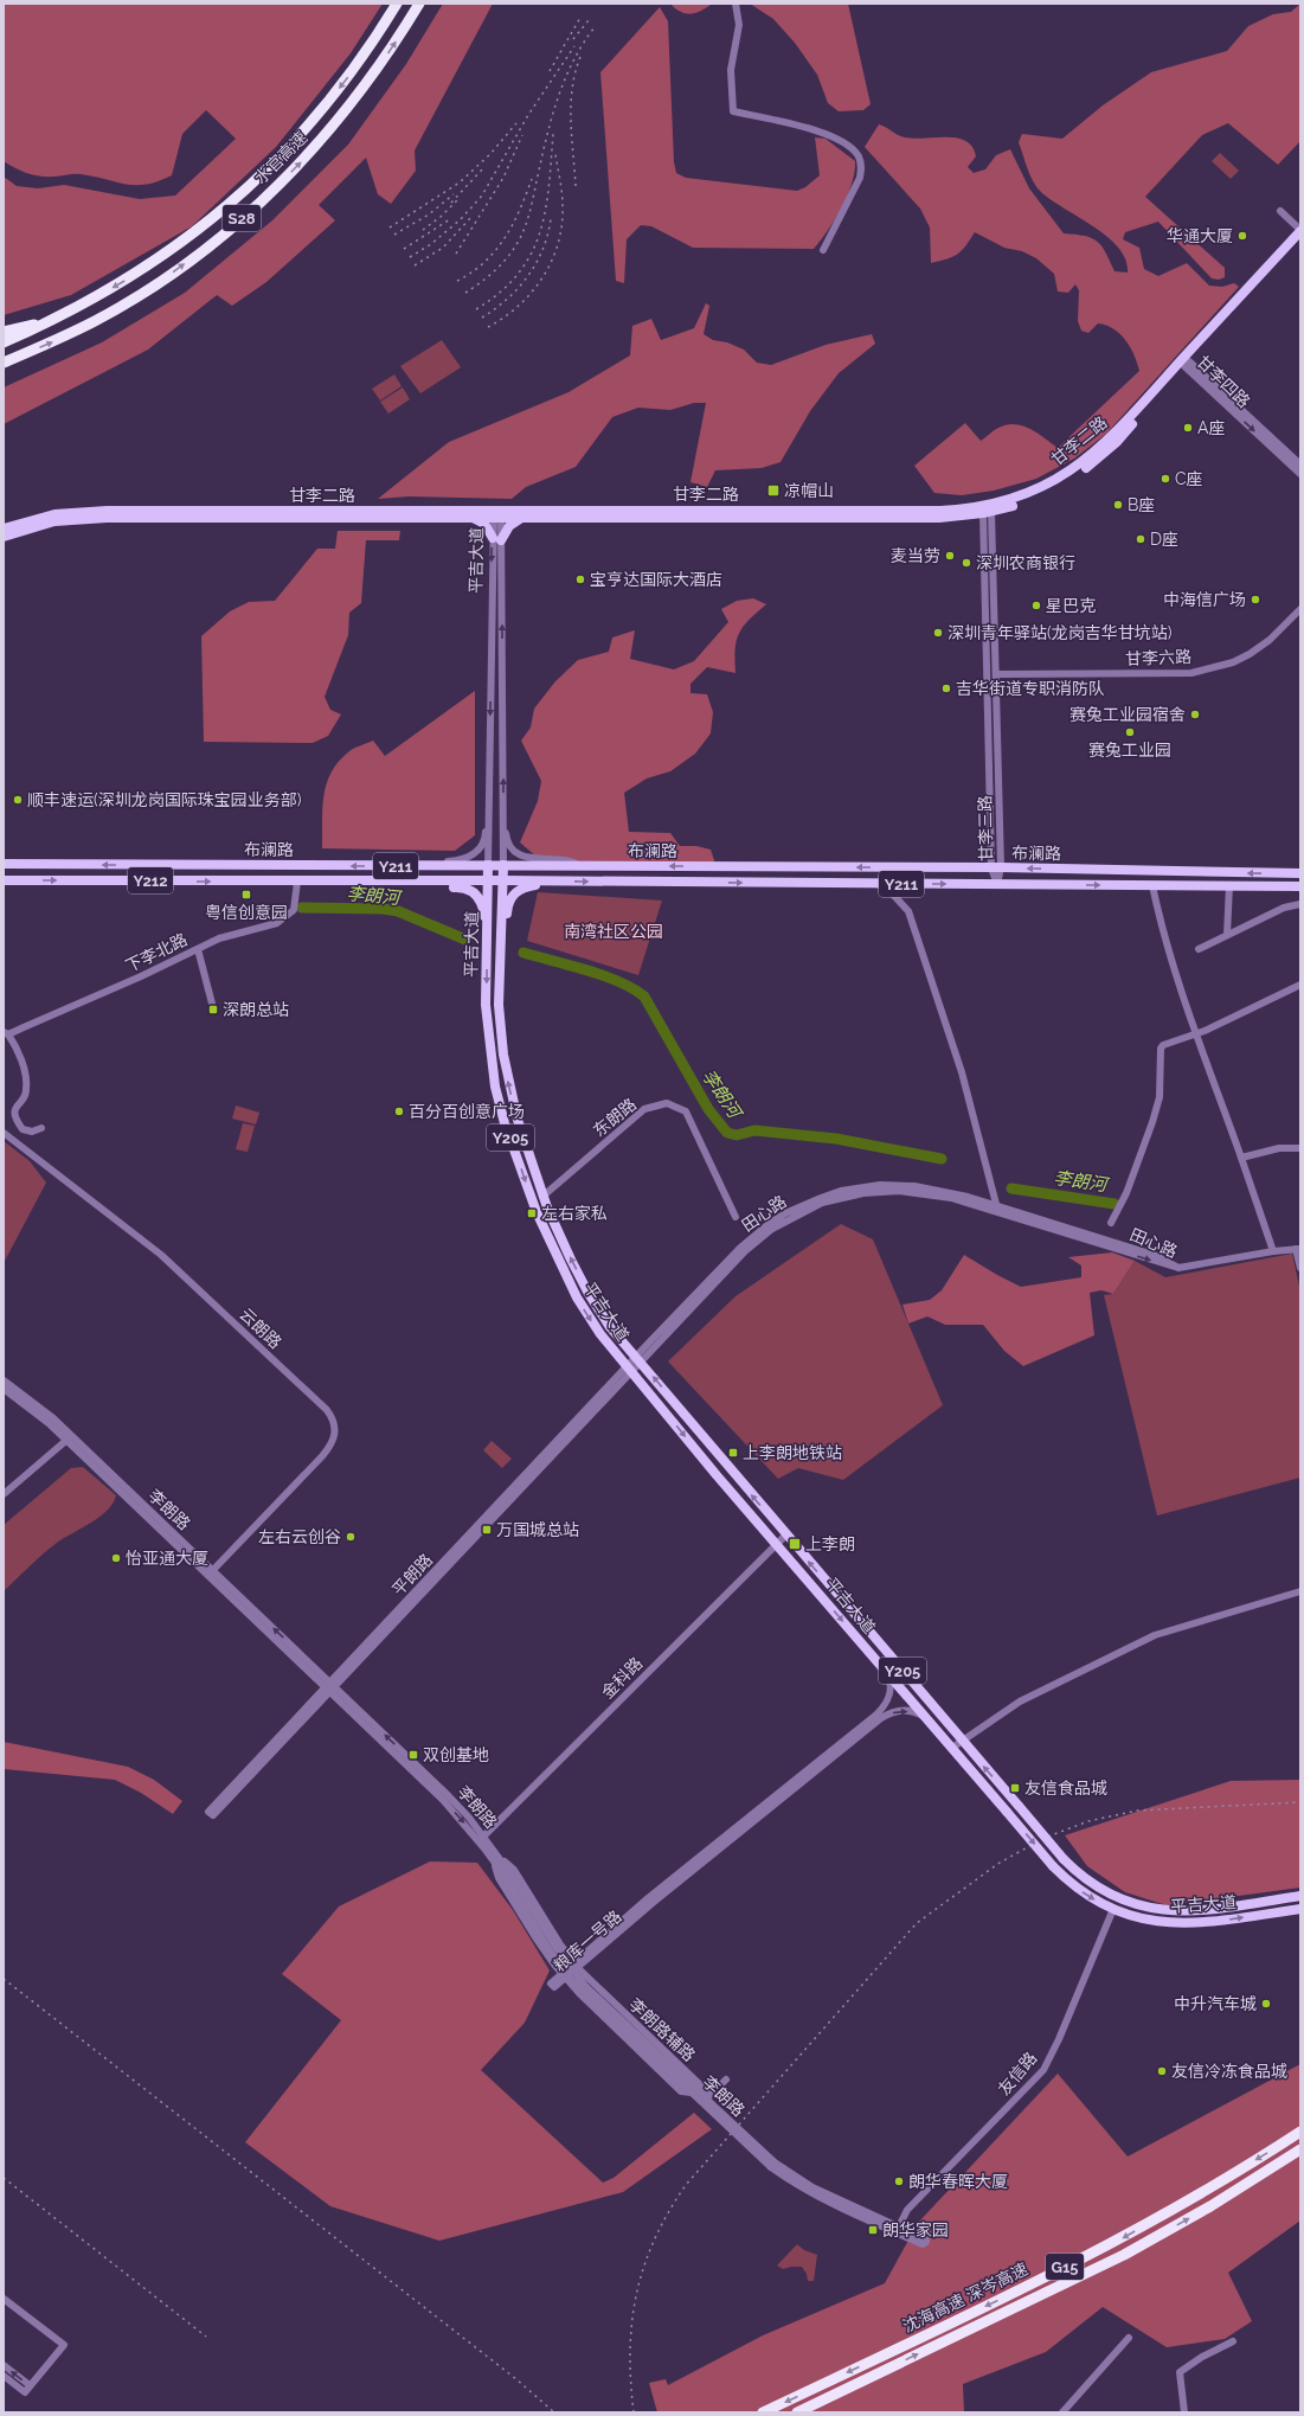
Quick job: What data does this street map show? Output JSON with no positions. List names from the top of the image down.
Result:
{
  "streets": {
    "highway": [
      "水官高速",
      "S28",
      "G15",
      "沈海高速 深岑高速"
    ],
    "main road": [
      "甘李二路",
      "平吉大道",
      "布澜路",
      "Y211",
      "Y212",
      "Y205"
    ],
    "street": [
      "甘李四路",
      "甘李六路",
      "甘李三路",
      "下李北路",
      "东朗路",
      "田心路",
      "云朗路",
      "李朗路",
      "平朗路",
      "金科路",
      "粮库一号路",
      "李朗路辅路",
      "友信路"
    ]
  },
  "crossings": [
    ["甘李四路", "甘李二路"],
    ["甘李二路", "平吉大道"],
    ["甘李二路", "甘李三路"],
    ["平吉大道", "布澜路"],
    ["平吉大道", "东朗路"],
    ["平吉大道", "田心路"],
    ["平吉大道", "平朗路"],
    ["平吉大道", "金科路"],
    ["平吉大道", "粮库一号路"],
    ["平吉大道", "友信路"],
    ["甘李三路", "布澜路"],
    ["布澜路", "下李北路"],
    ["田心路", "平朗路"],
    ["云朗路", "李朗路"],
    ["李朗路", "平朗路"],
    ["李朗路", "金科路"],
    ["李朗路", "李朗路辅路"],
    ["李朗路", "友信路"],
    ["粮库一号路", "李朗路辅路"]
  ],
  "water": ["李朗河"],
  "parks": ["南湾社区公园"],
  "places": {
    "other": [
      "华通大厦",
      "A座",
      "C座",
      "B座",
      "D座",
      "麦当劳",
      "深圳农商银行",
      "宝亨达国际大酒店",
      "中海信广场",
      "星巴克",
      "深圳青年驿站(龙岗吉华甘坑站)",
      "吉华街道专职消防队",
      "赛兔工业园宿舍",
      "赛兔工业园",
      "顺丰速运(深圳龙岗国际珠宝园业务部)",
      "百分百创意广场",
      "左右云创谷",
      "怡亚通大厦",
      "中升汽车城",
      "友信冷冻食品城",
      "朗华春晖大厦"
    ],
    "transit": [
      "凉帽山",
      "粤信创意园",
      "深朗总站",
      "左右家私",
      "上李朗地铁站",
      "万国城总站",
      "上李朗",
      "双创基地",
      "友信食品城",
      "朗华家园"
    ]
  }
}
